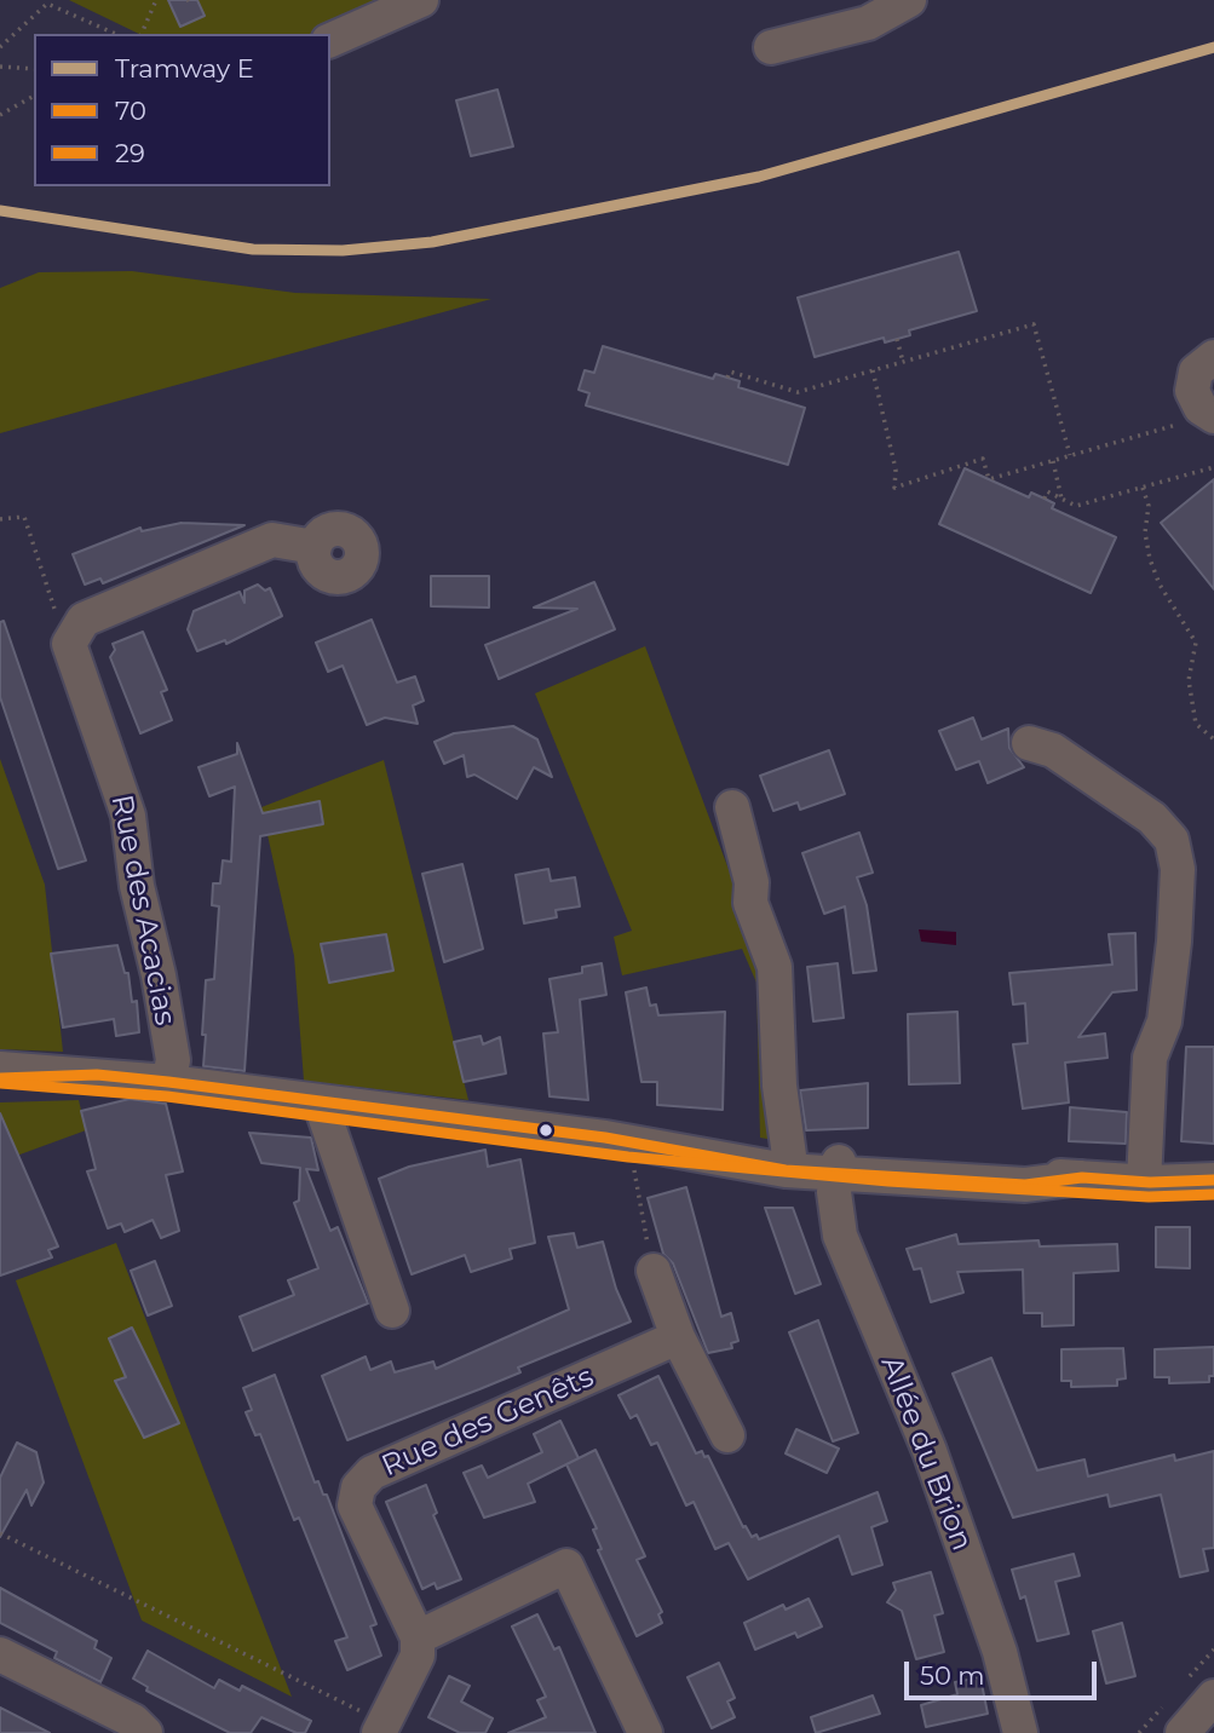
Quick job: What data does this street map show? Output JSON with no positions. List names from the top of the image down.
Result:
{
  "streets": {
    "street": ["Rue des Acacias", "Rue des Genêts", "Allée du Brion"]
  },
  "lines": ["tram line E", "transit line 70", "transit line 29"],
  "legend": ["Tramway E", "70", "29"],
  "scale_bar": "50 m"
}
